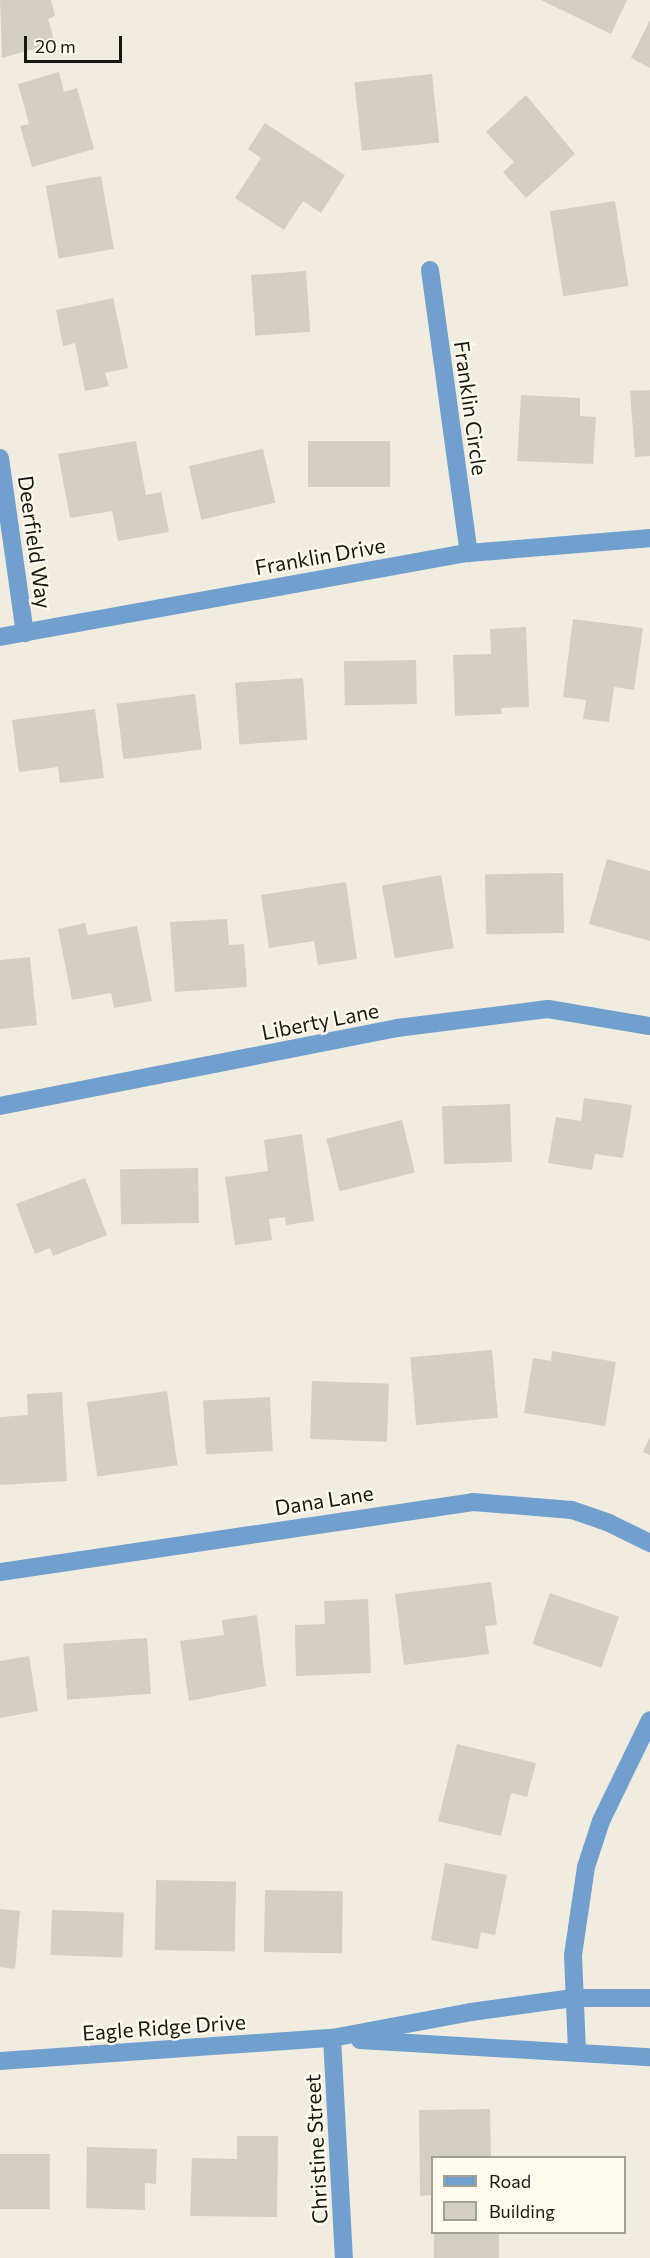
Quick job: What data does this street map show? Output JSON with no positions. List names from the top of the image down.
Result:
{
  "streets": {
    "street": [
      "Franklin Circle",
      "Deerfield Way",
      "Franklin Drive",
      "Liberty Lane",
      "Dana Lane",
      "Eagle Ridge Drive",
      "Christine Street"
    ]
  },
  "crossings": [
    ["Franklin Circle", "Franklin Drive"],
    ["Deerfield Way", "Franklin Drive"],
    ["Eagle Ridge Drive", "Christine Street"]
  ],
  "legend": ["Road", "Building"],
  "scale_bar": "20 m"
}
